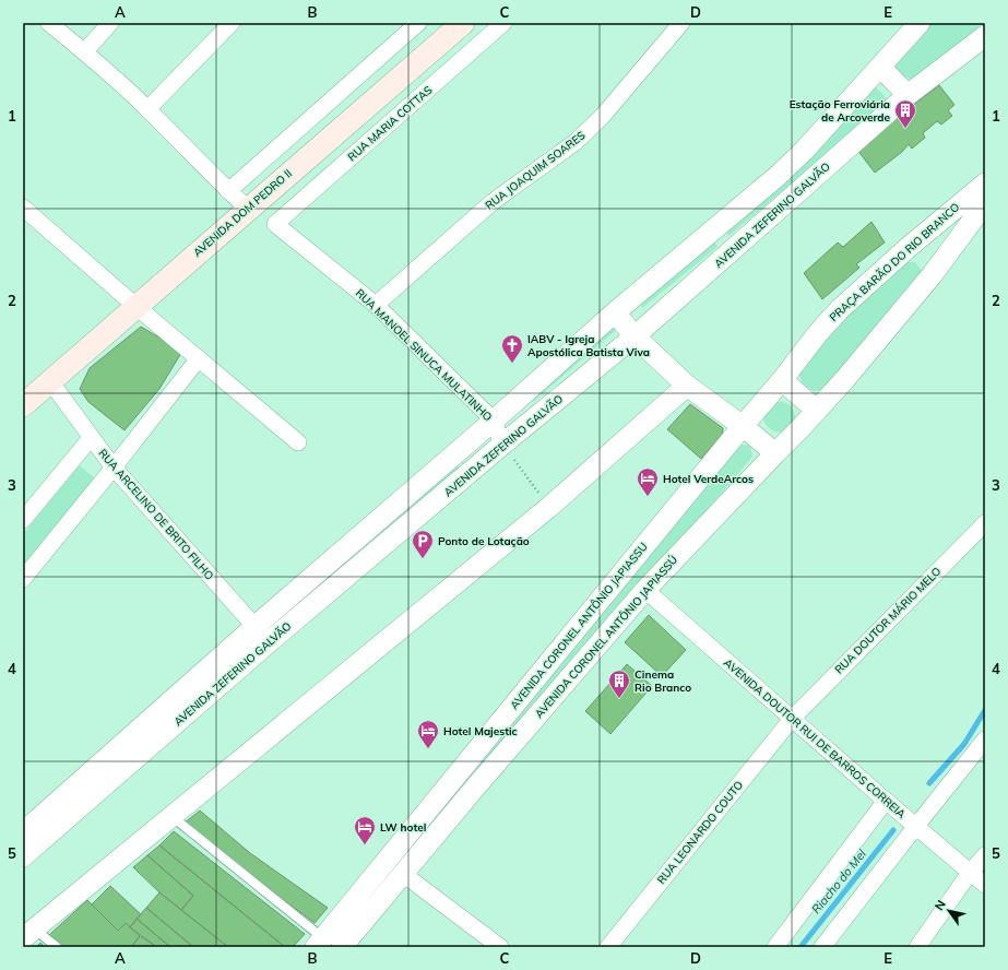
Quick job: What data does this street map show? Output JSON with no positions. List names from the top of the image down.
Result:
{
  "streets": {
    "main road": ["AVENIDA DOM PEDRO II"],
    "street": [
      "RUA MARIA COTTAS",
      "RUA JOAQUIM SOARES",
      "AVENIDA ZEFERINO GALVÃO",
      "PRAÇA BARÃO DO RIO BRANCO",
      "RUA MANOEL SINUCA MULATINHO",
      "RUA ARCELINO DE BRITO FILHO",
      "RUA DOUTOR MÁRIO MELO",
      "AVENIDA CORONEL ANTÔNIO JAPIASSU",
      "AVENIDA CORONEL ANTÔNIO JAPIASSÚ",
      "AVENIDA DOUTOR RUI DE BARROS CORREIA",
      "RUA LEONARDO COUTO"
    ]
  },
  "crossings": [
    ["RUA MARIA COTTAS", "RUA MANOEL SINUCA MULATINHO"],
    ["RUA JOAQUIM SOARES", "RUA MANOEL SINUCA MULATINHO"],
    ["AVENIDA DOM PEDRO II", "RUA ARCELINO DE BRITO FILHO"],
    ["AVENIDA ZEFERINO GALVÃO", "RUA MANOEL SINUCA MULATINHO"],
    ["AVENIDA ZEFERINO GALVÃO", "RUA ARCELINO DE BRITO FILHO"],
    ["PRAÇA BARÃO DO RIO BRANCO", "AVENIDA CORONEL ANTÔNIO JAPIASSU"],
    ["PRAÇA BARÃO DO RIO BRANCO", "AVENIDA CORONEL ANTÔNIO JAPIASSÚ"],
    ["RUA DOUTOR MÁRIO MELO", "AVENIDA DOUTOR RUI DE BARROS CORREIA"],
    ["RUA DOUTOR MÁRIO MELO", "RUA LEONARDO COUTO"],
    ["AVENIDA CORONEL ANTÔNIO JAPIASSÚ", "AVENIDA DOUTOR RUI DE BARROS CORREIA"],
    ["AVENIDA DOUTOR RUI DE BARROS CORREIA", "RUA LEONARDO COUTO"]
  ],
  "water": ["Riacho do Mel"],
  "places": {
    "building": ["Estação Ferroviária de Arcoverde", "Cinema Rio Branco"],
    "church": ["IABV - Igreja Apostólica Batista Viva"],
    "hotel": ["Hotel VerdeArcos", "Hotel Majestic", "LW hotel"],
    "parking": ["Ponto de Lotação"]
  },
  "north": "top left",
  "grid": {
    "columns": [
      "A",
      "B",
      "C",
      "D",
      "E"
    ],
    "rows": [
      "1",
      "2",
      "3",
      "4",
      "5"
    ]
  }
}
